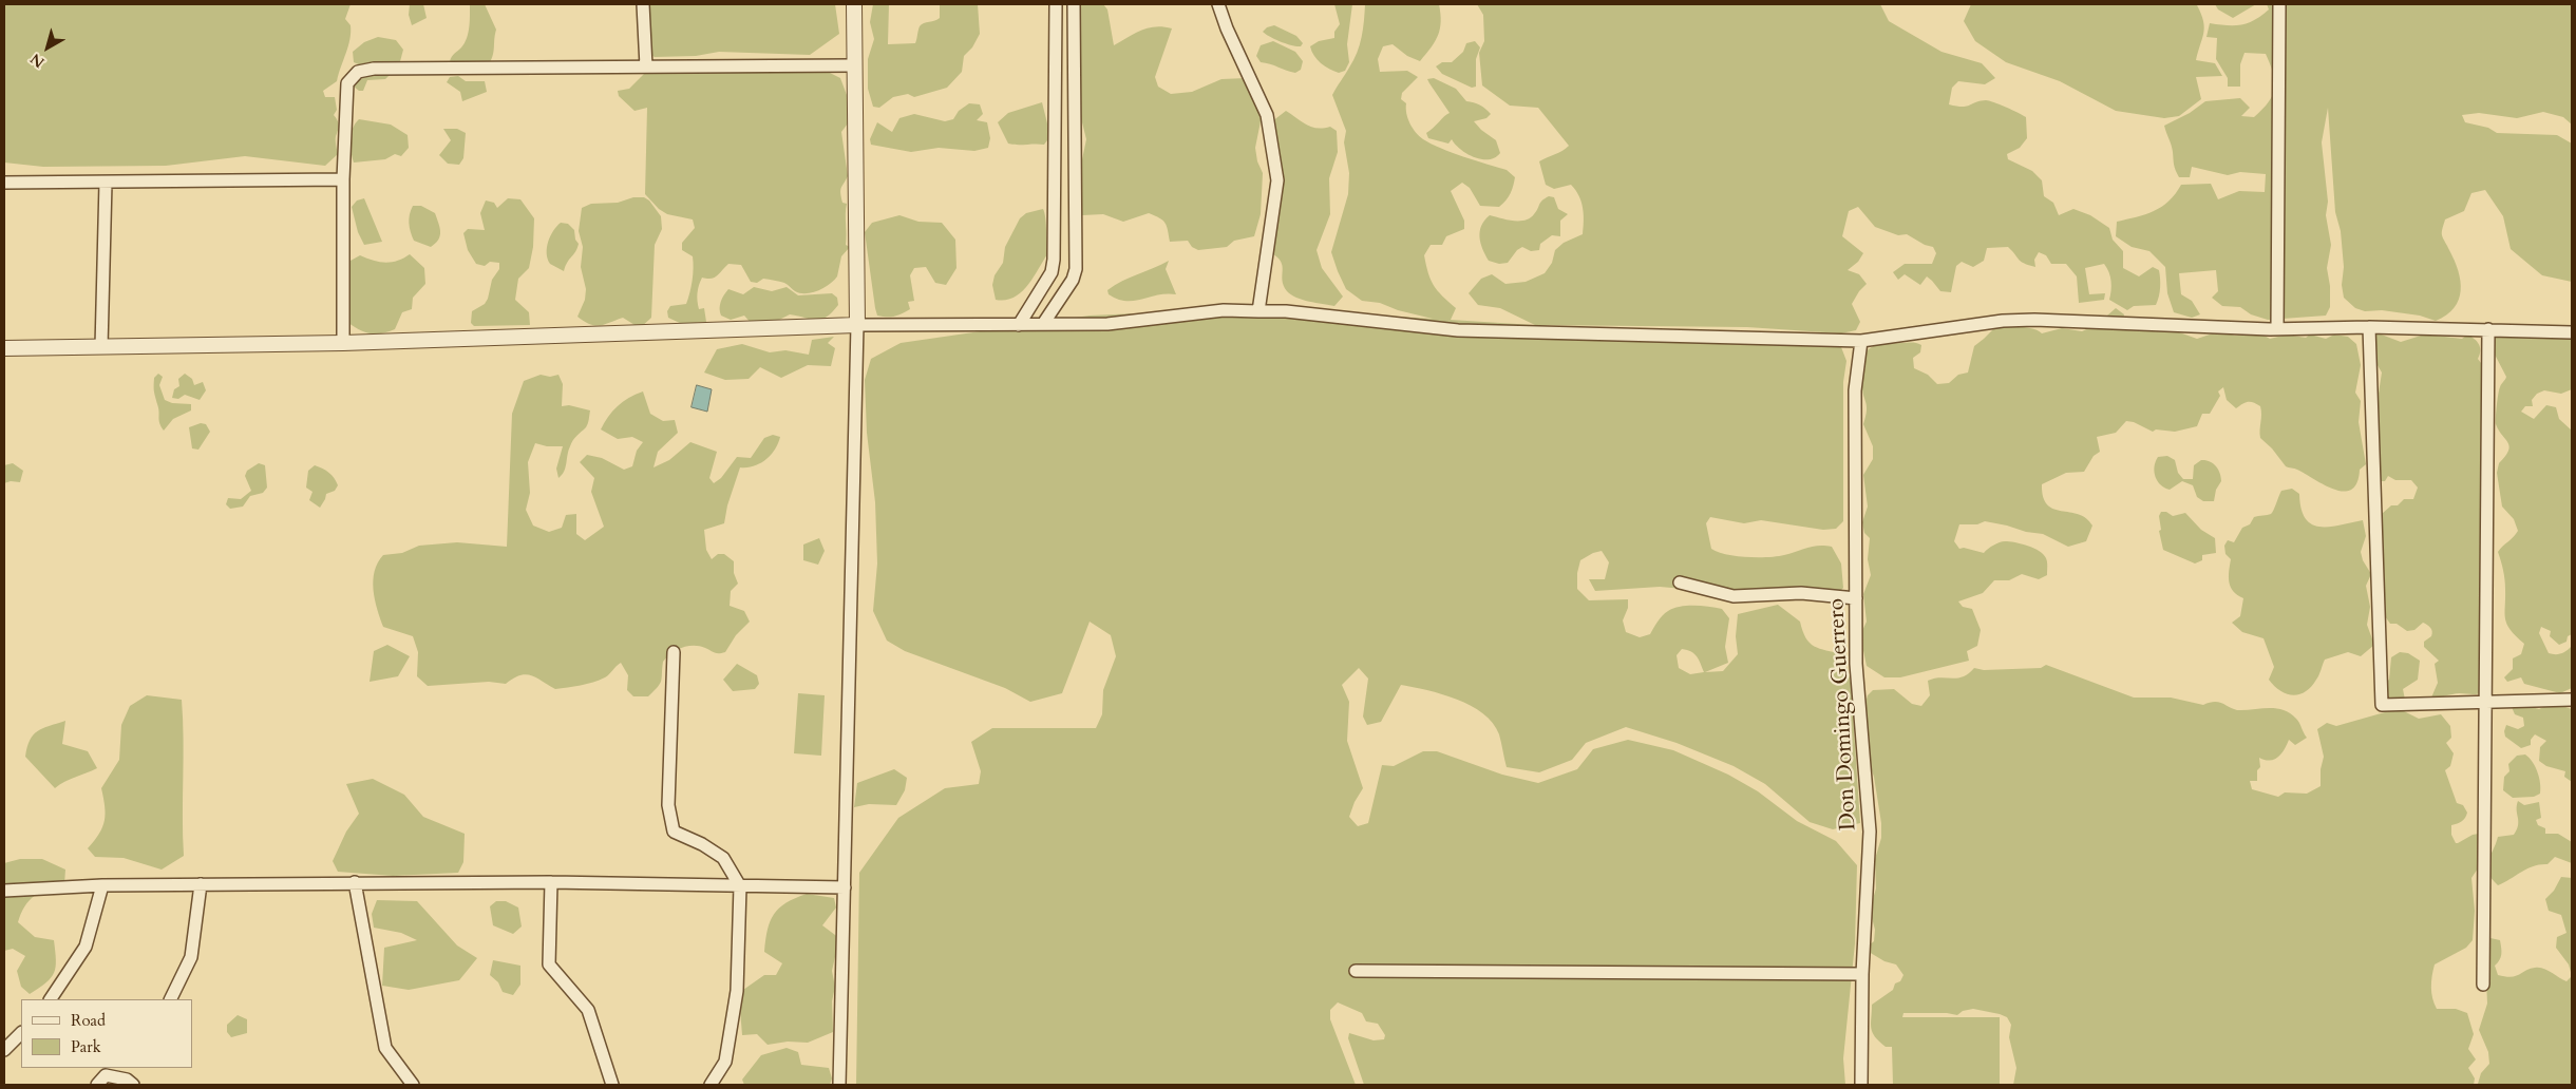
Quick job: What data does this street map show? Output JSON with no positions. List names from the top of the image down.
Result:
{
  "streets": {
    "street": ["Don Domingo Guerrero"]
  },
  "legend": ["Road", "Park"],
  "north": "bottom left"
}
